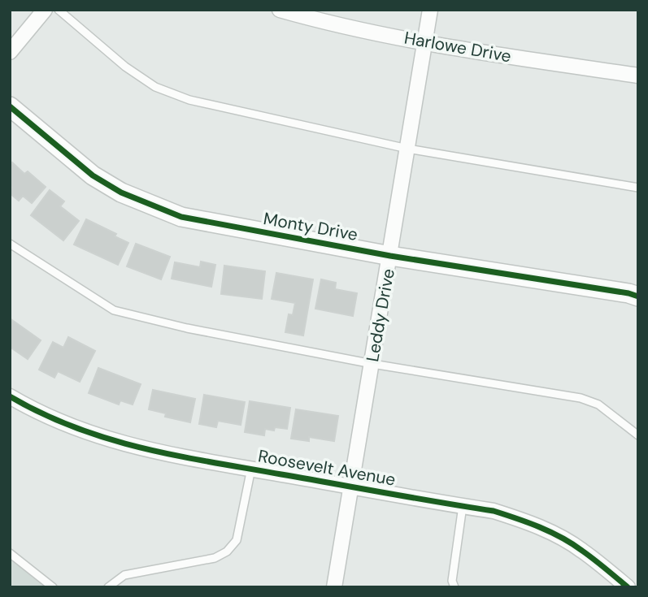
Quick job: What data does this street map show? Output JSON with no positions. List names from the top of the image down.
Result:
{
  "streets": {
    "street": [
      "Harlowe Drive",
      "Monty Drive",
      "Leddy Drive",
      "Roosevelt Avenue"
    ]
  },
  "crossings": [
    ["Harlowe Drive", "Leddy Drive"],
    ["Monty Drive", "Leddy Drive"],
    ["Leddy Drive", "Roosevelt Avenue"]
  ]
}
